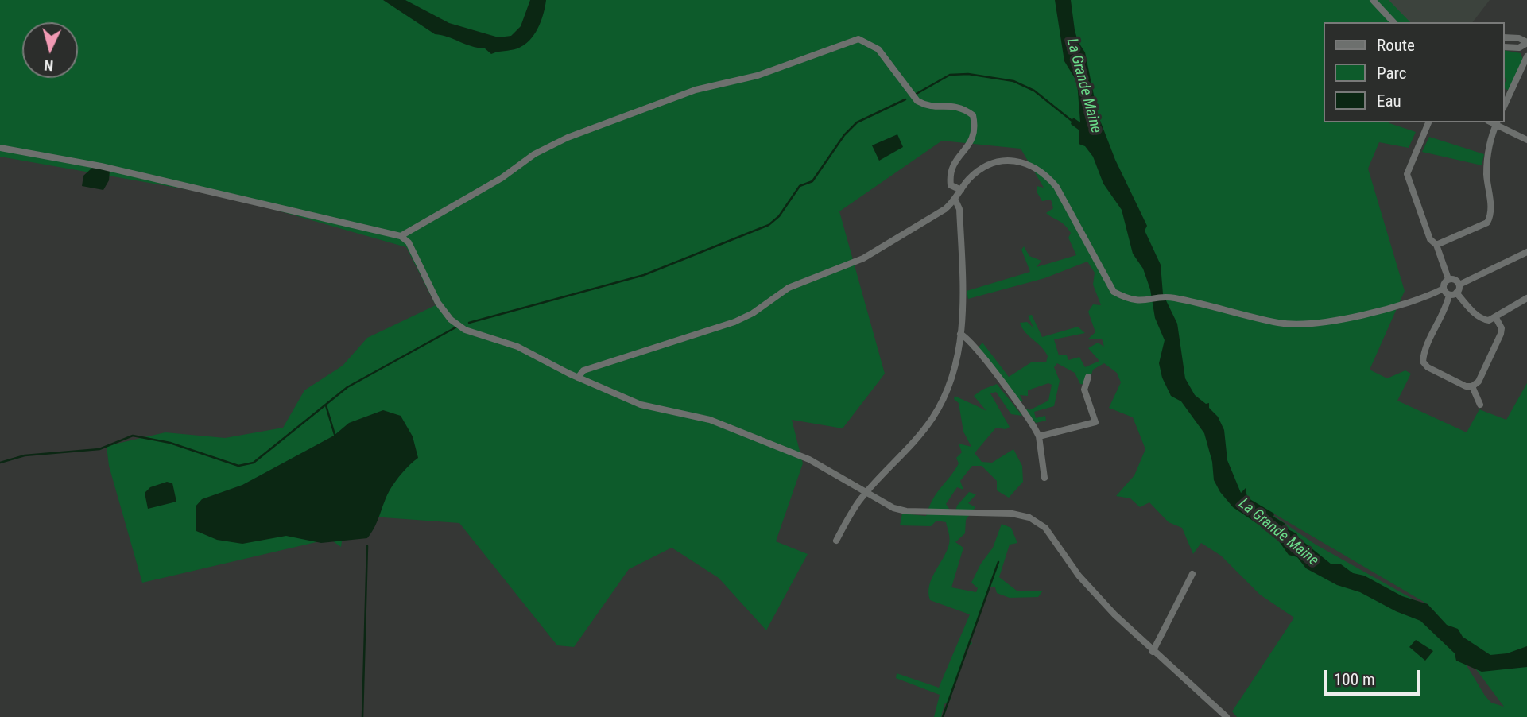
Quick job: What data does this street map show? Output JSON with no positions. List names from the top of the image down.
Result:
{
  "water": ["La Grande Maine"],
  "legend": ["Route", "Parc", "Eau"],
  "scale_bar": "100 m",
  "north": "bottom"
}
